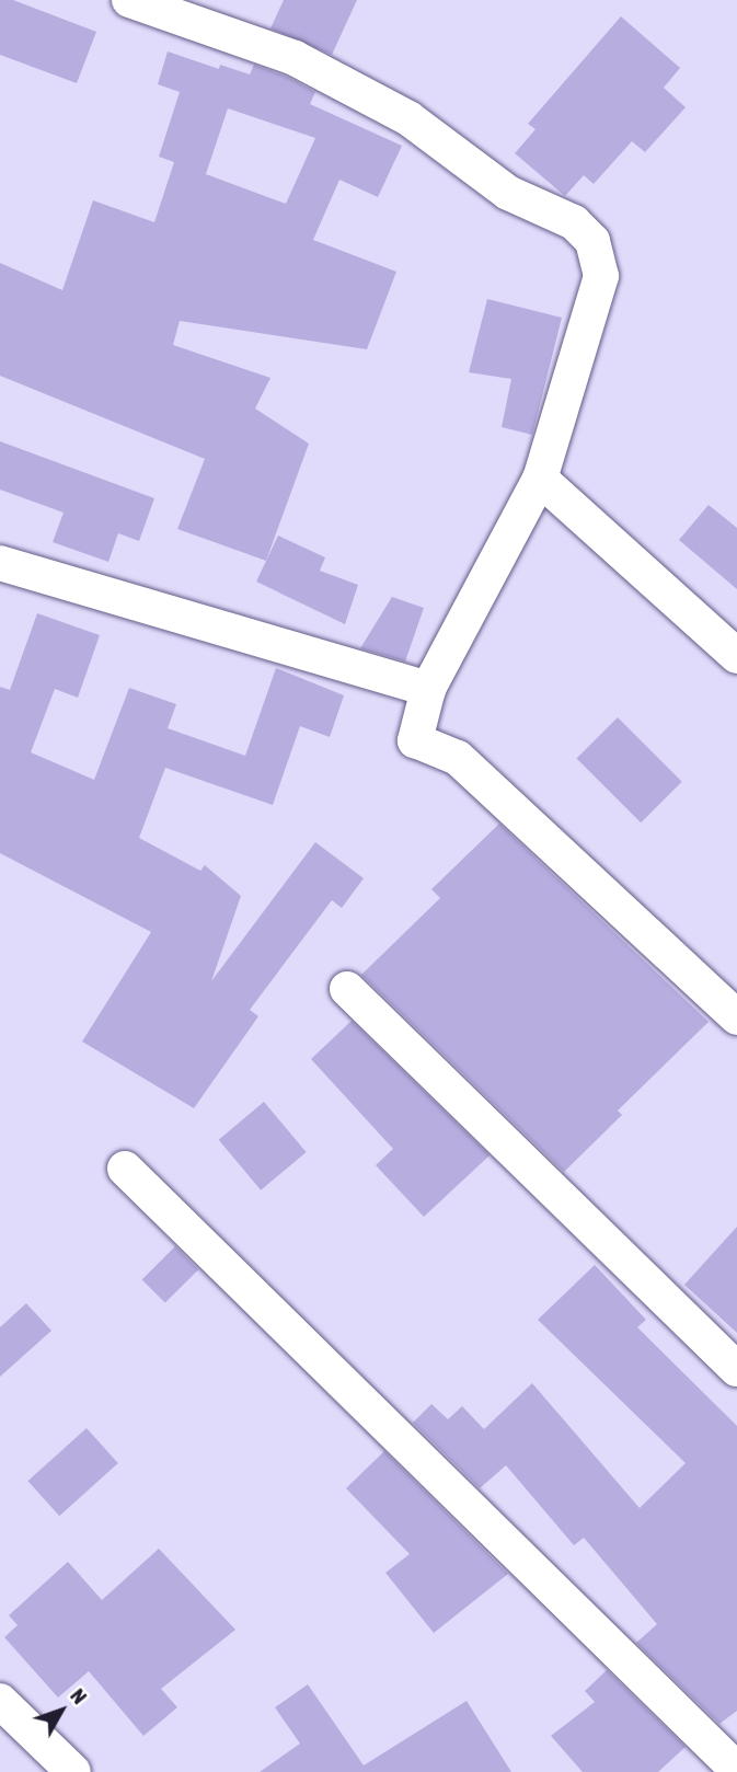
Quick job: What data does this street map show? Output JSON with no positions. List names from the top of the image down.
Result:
{
  "north": "top right"
}
